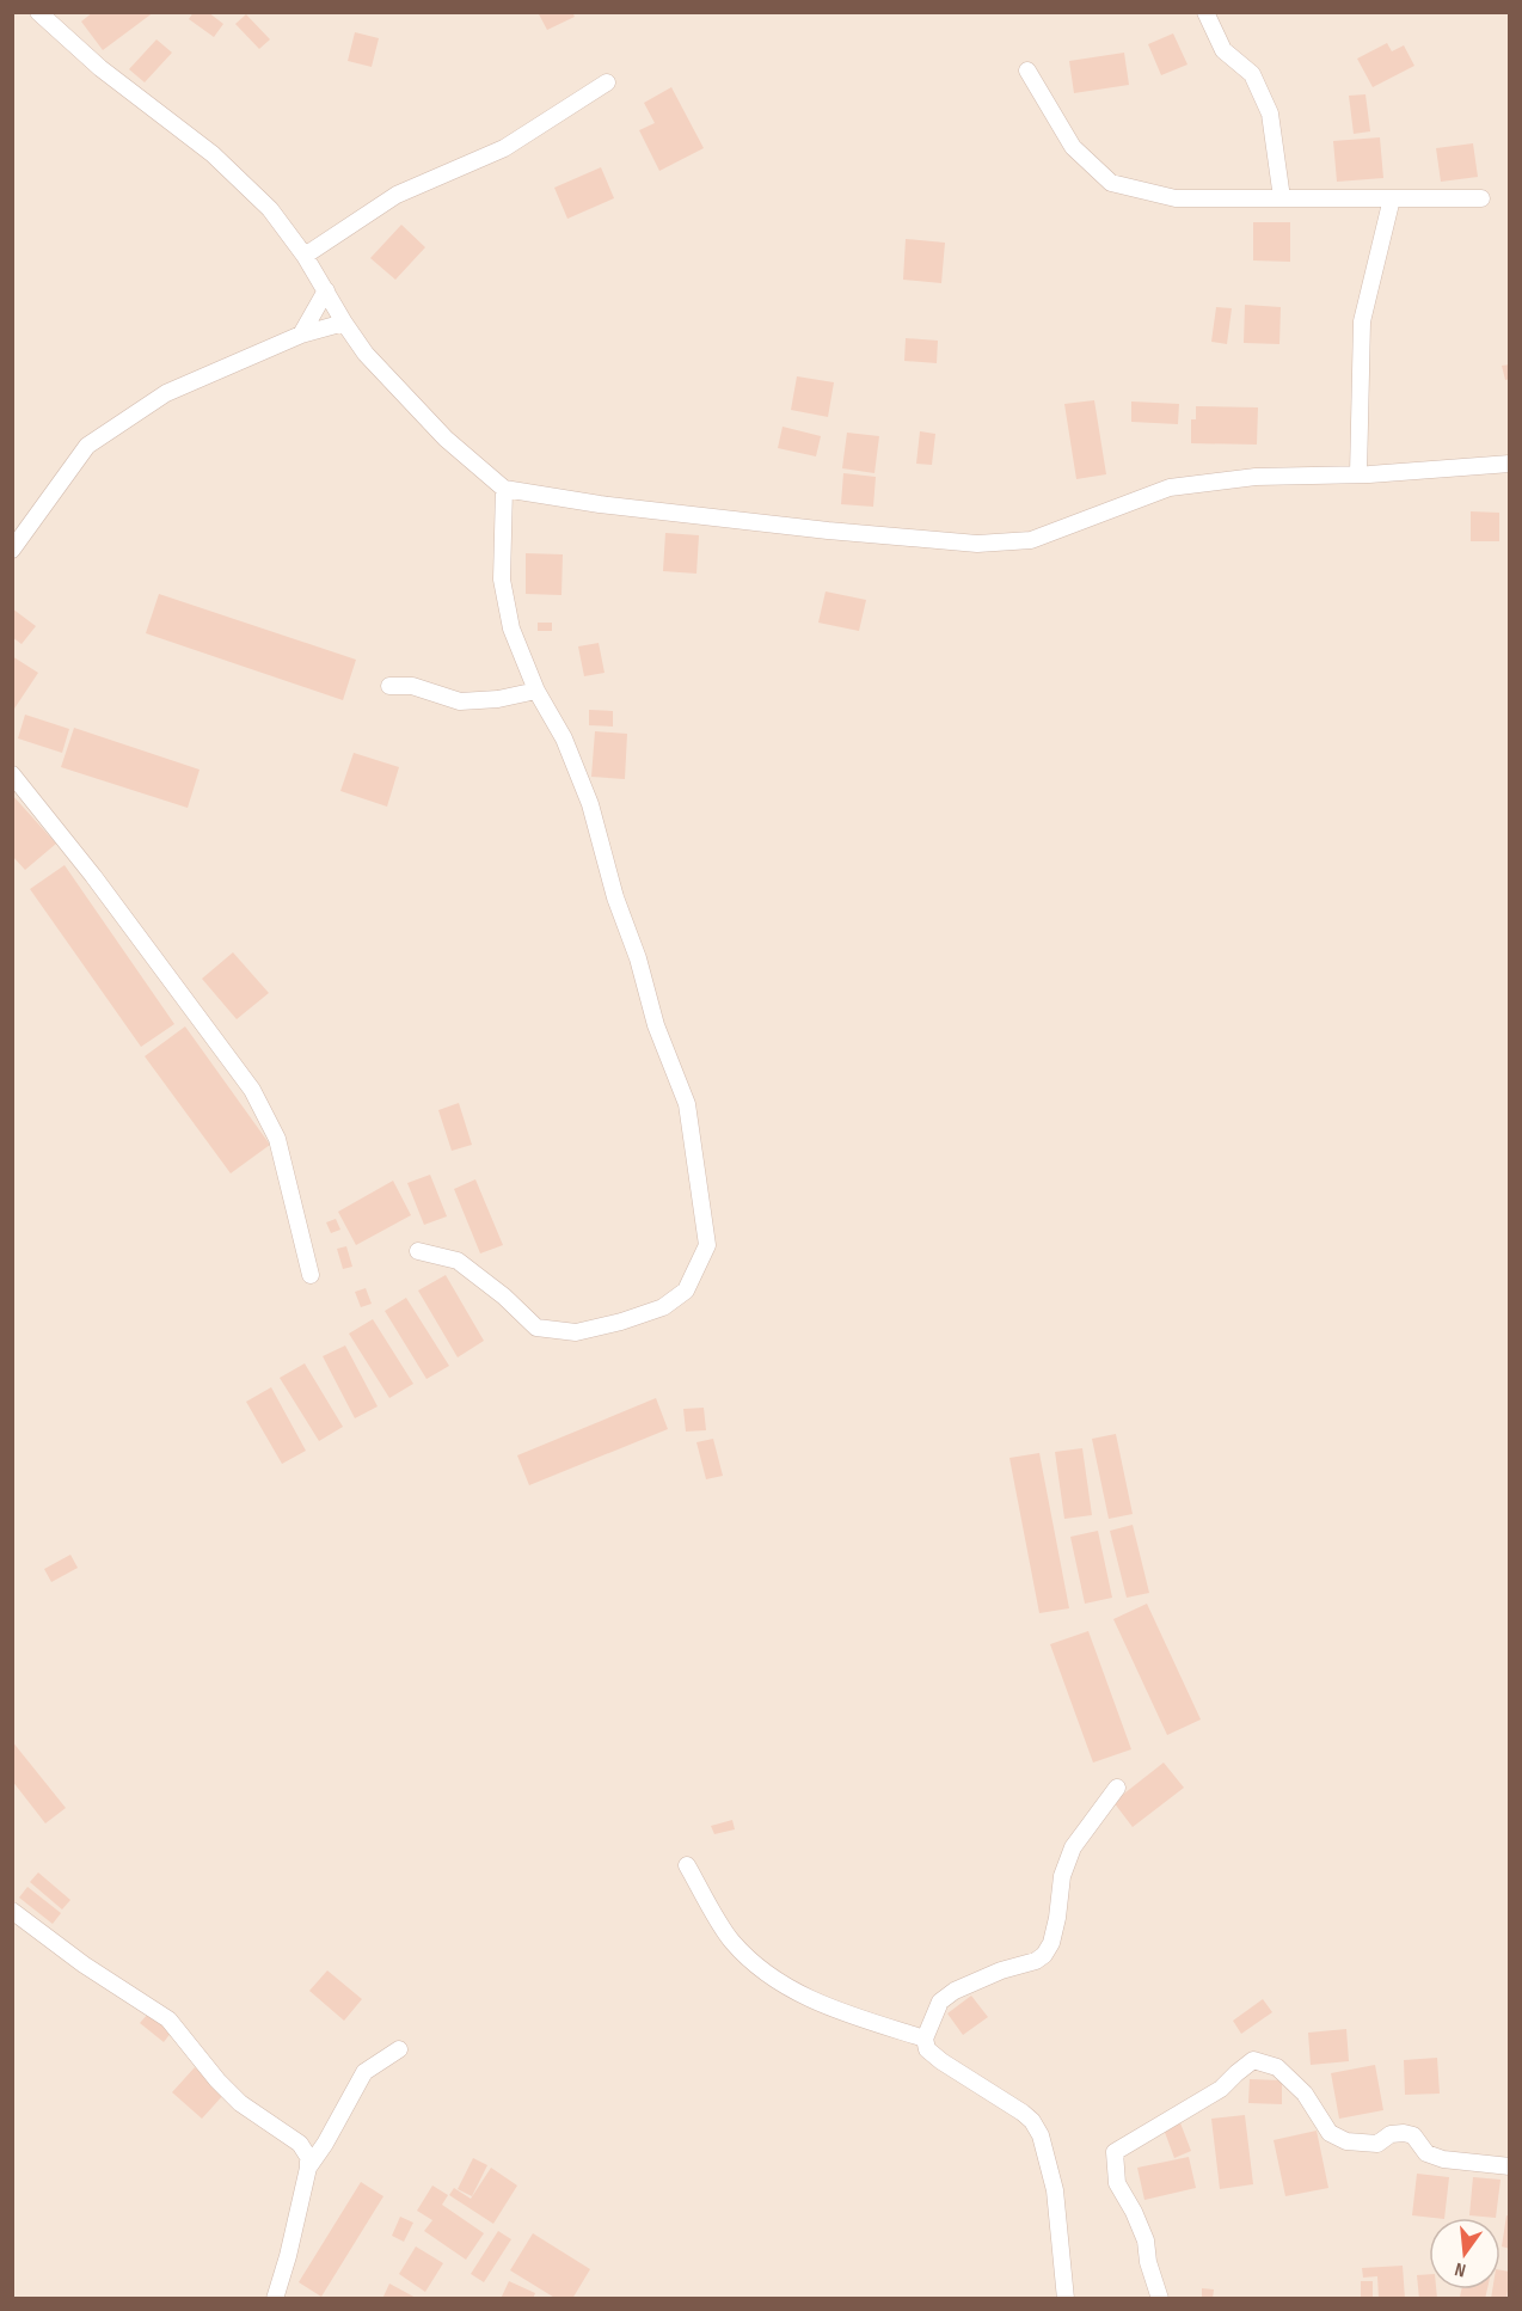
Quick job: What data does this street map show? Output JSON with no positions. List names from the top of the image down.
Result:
{
  "north": "bottom"
}
